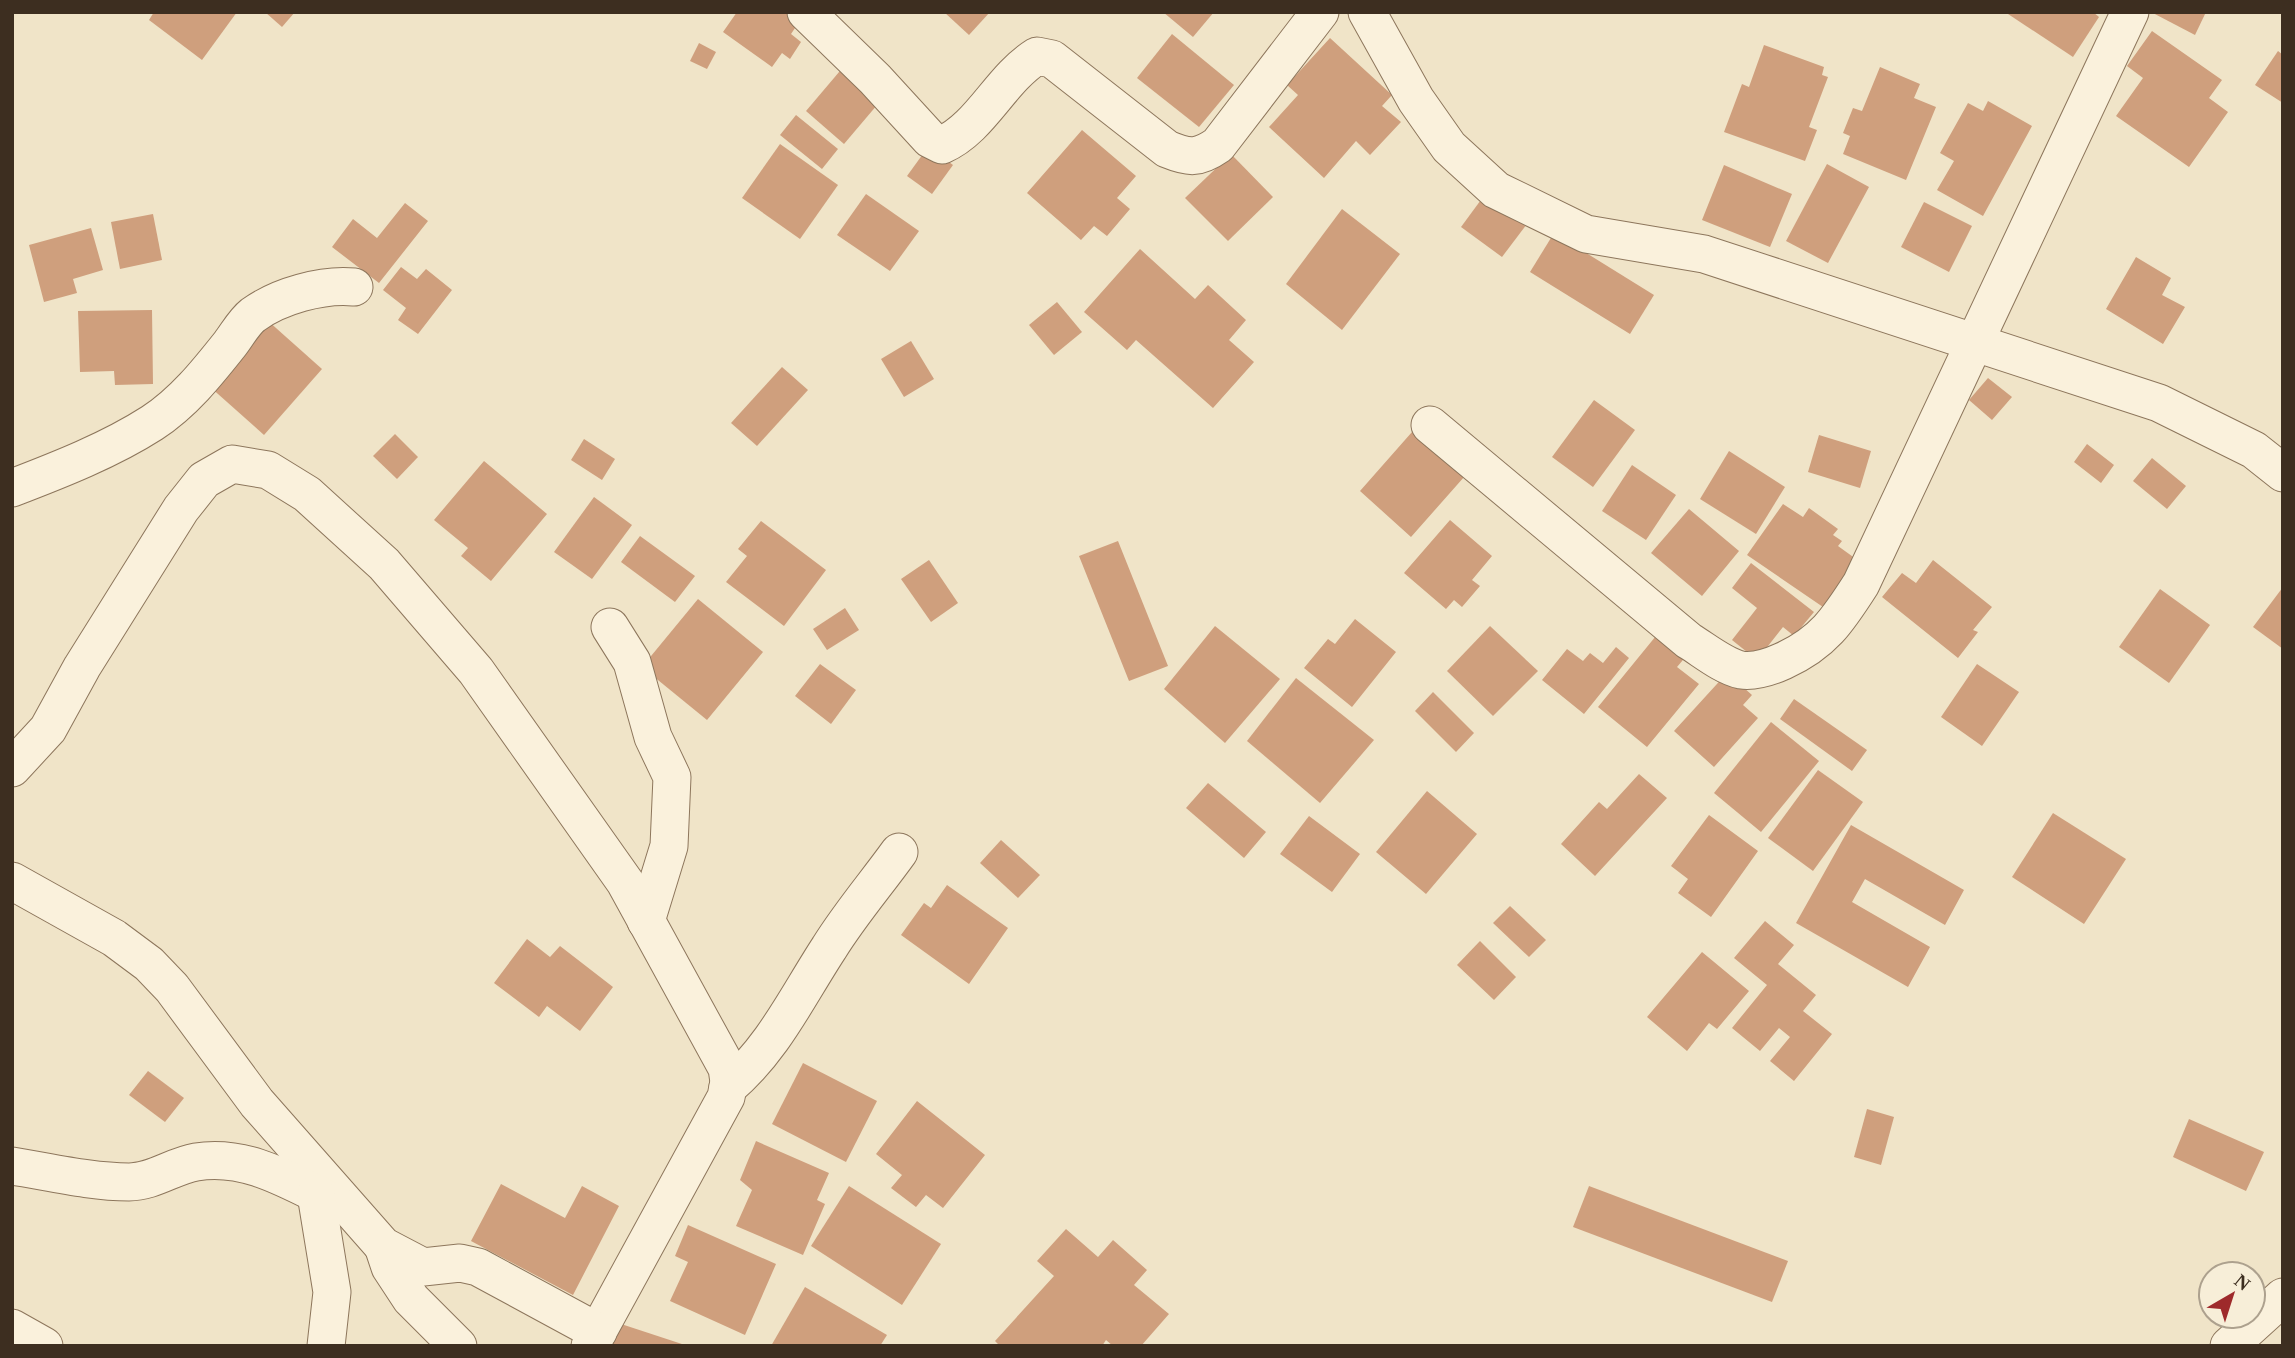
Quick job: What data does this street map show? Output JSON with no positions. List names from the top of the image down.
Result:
{
  "north": "top right"
}
